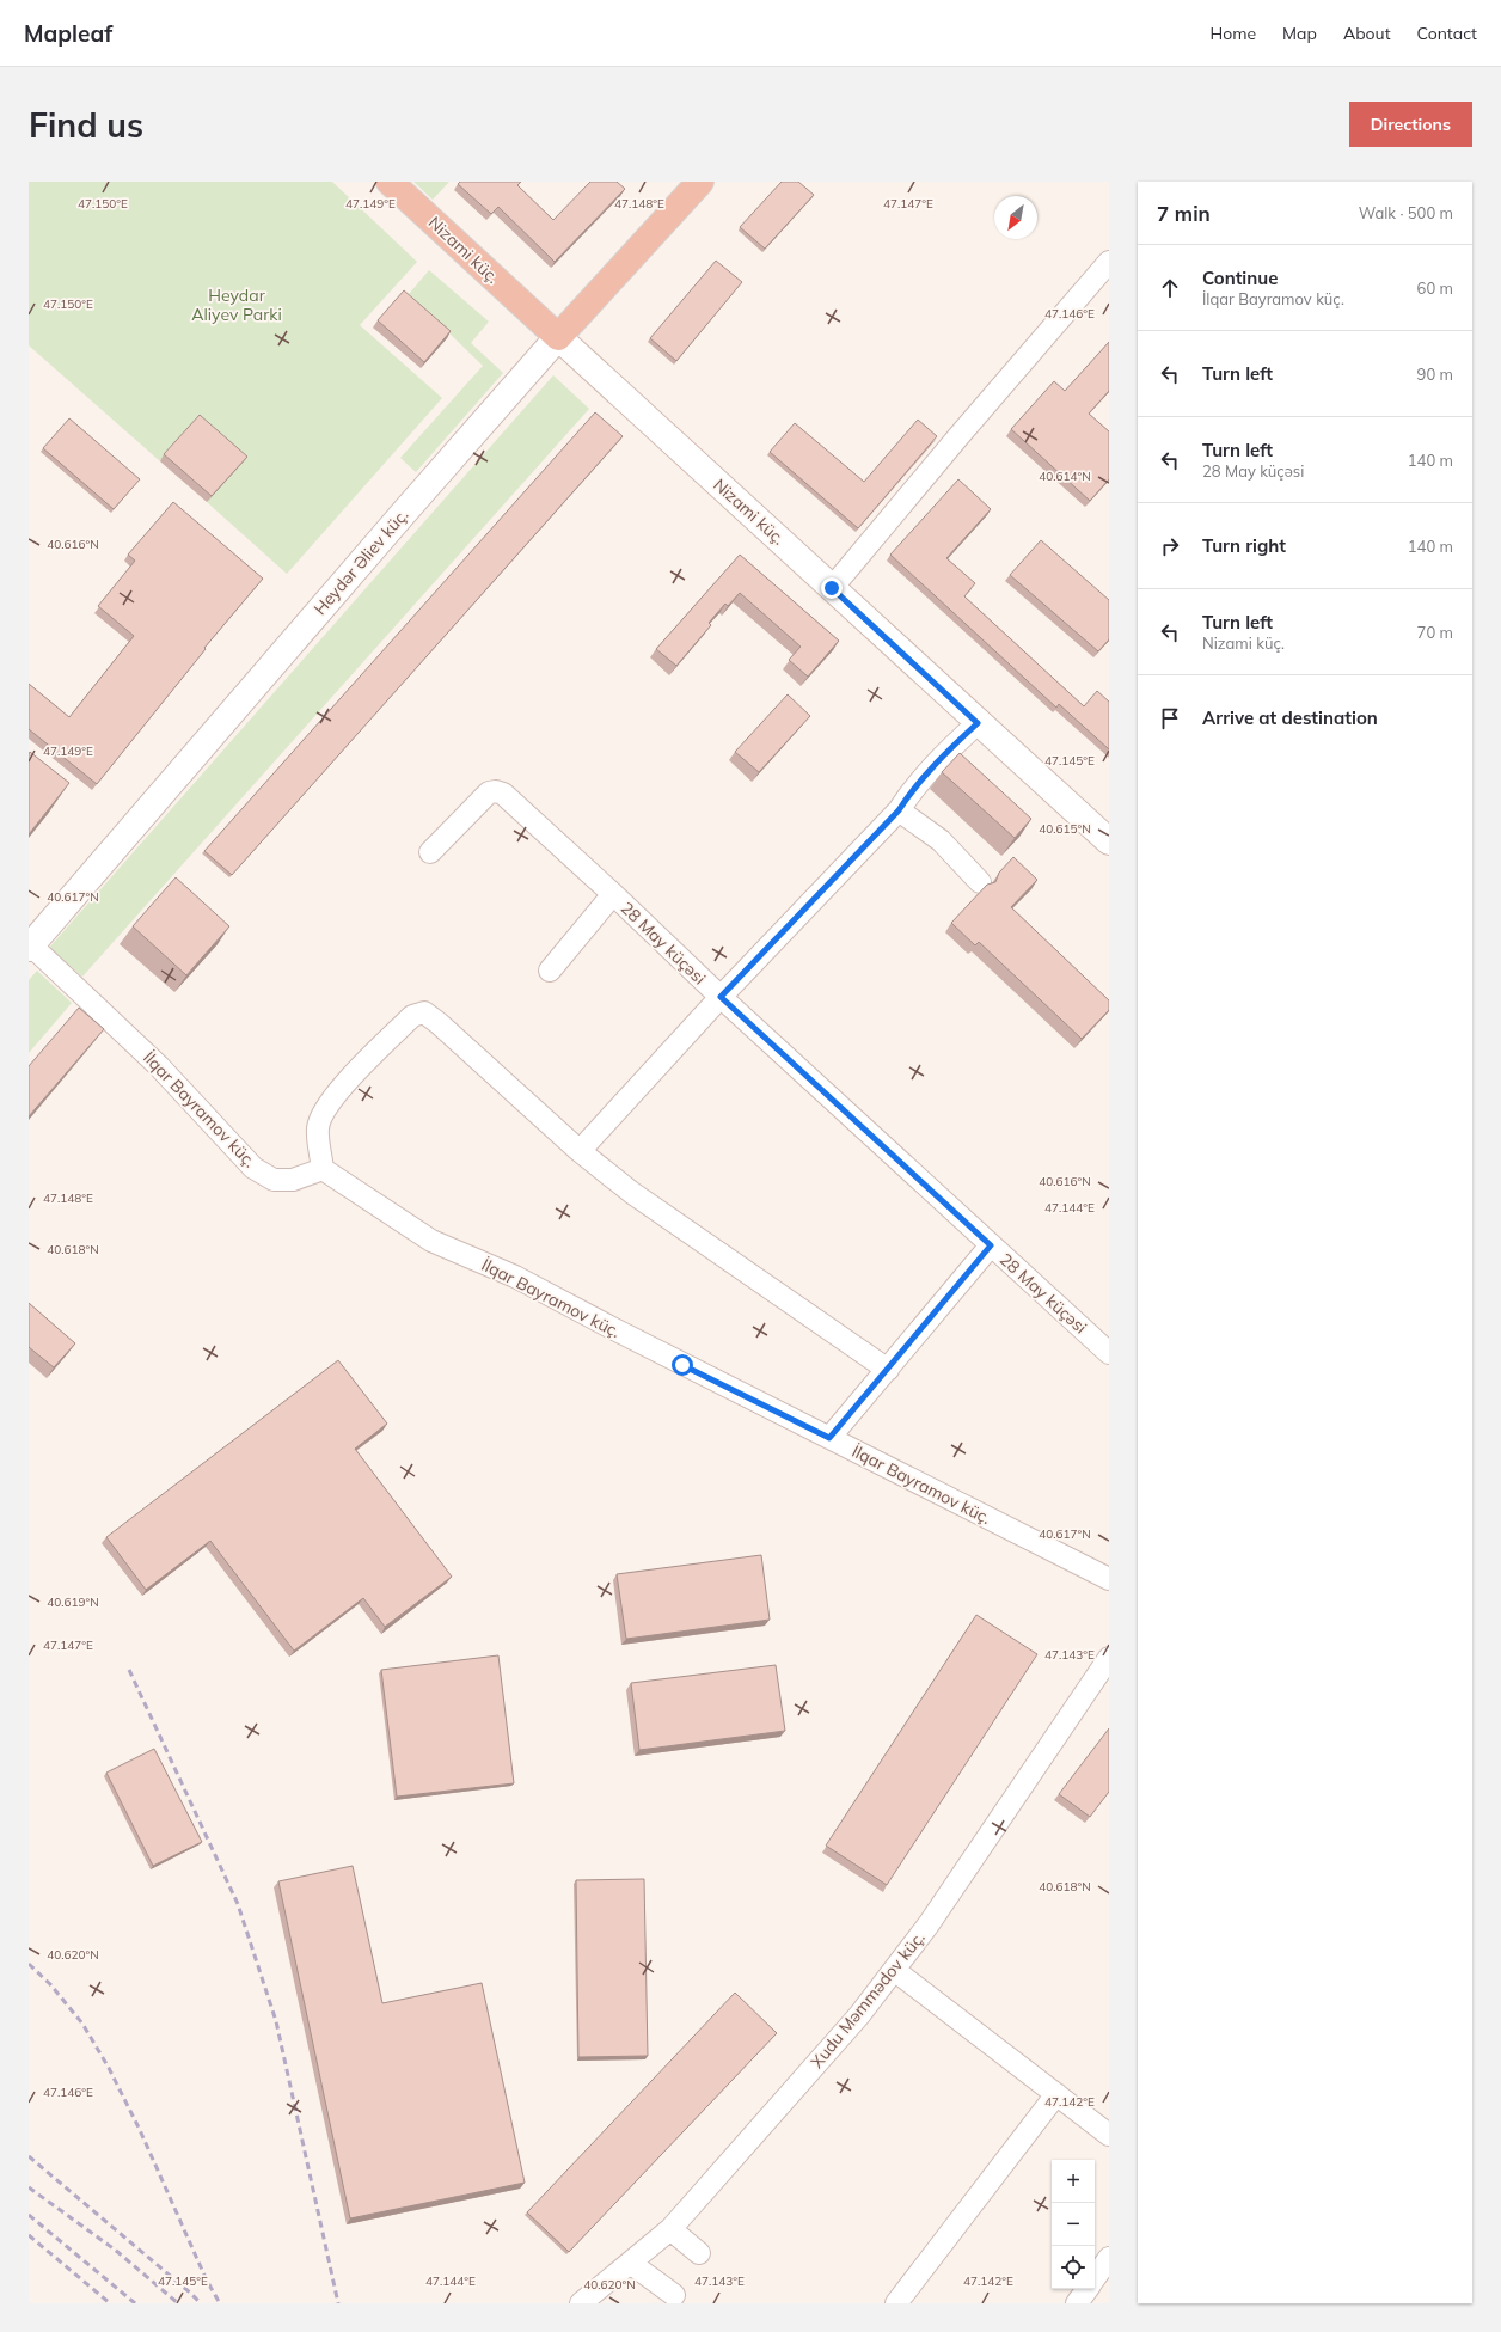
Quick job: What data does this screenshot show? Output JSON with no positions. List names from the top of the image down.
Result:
{
  "streets": {
    "highway": ["Nizami küç.", "Heydər Əliev küç."],
    "street": ["28 May küçəsi", "İlqar Bayramov küç.", "Xudu Məmmədov küç."]
  },
  "crossings": [
    ["Nizami küç.", "Heydər Əliev küç."],
    ["Heydər Əliev küç.", "İlqar Bayramov küç."]
  ],
  "parks": ["Heydar Aliyev Parki"],
  "north": "bottom left",
  "page": {
    "header": "Mapleaf",
    "nav": [
      "Home",
      "Map",
      "About",
      "Contact"
    ],
    "buttons": "Directions",
    "title": "Find us",
    "heading": ["7 min", "Walk · 500 m"],
    "list": [
      ["Continue", "İlqar Bayramov küç.", "60 m"],
      ["Turn left", "90 m"],
      ["Turn left", "28 May küçəsi", "140 m"],
      ["Turn right", "140 m"],
      ["Turn left", "Nizami küç.", "70 m"],
      "Arrive at destination"
    ],
    "map_buttons": ["+", "−"]
  },
  "coordinates": [
    "47.150°E",
    "47.149°E",
    "47.148°E",
    "47.147°E",
    "47.146°E",
    "40.614°N",
    "40.616°N",
    "47.145°E",
    "40.615°N",
    "40.617°N",
    "47.144°E",
    "40.618°N",
    "40.619°N",
    "47.143°E",
    "40.620°N",
    "47.142°E"
  ]
}
